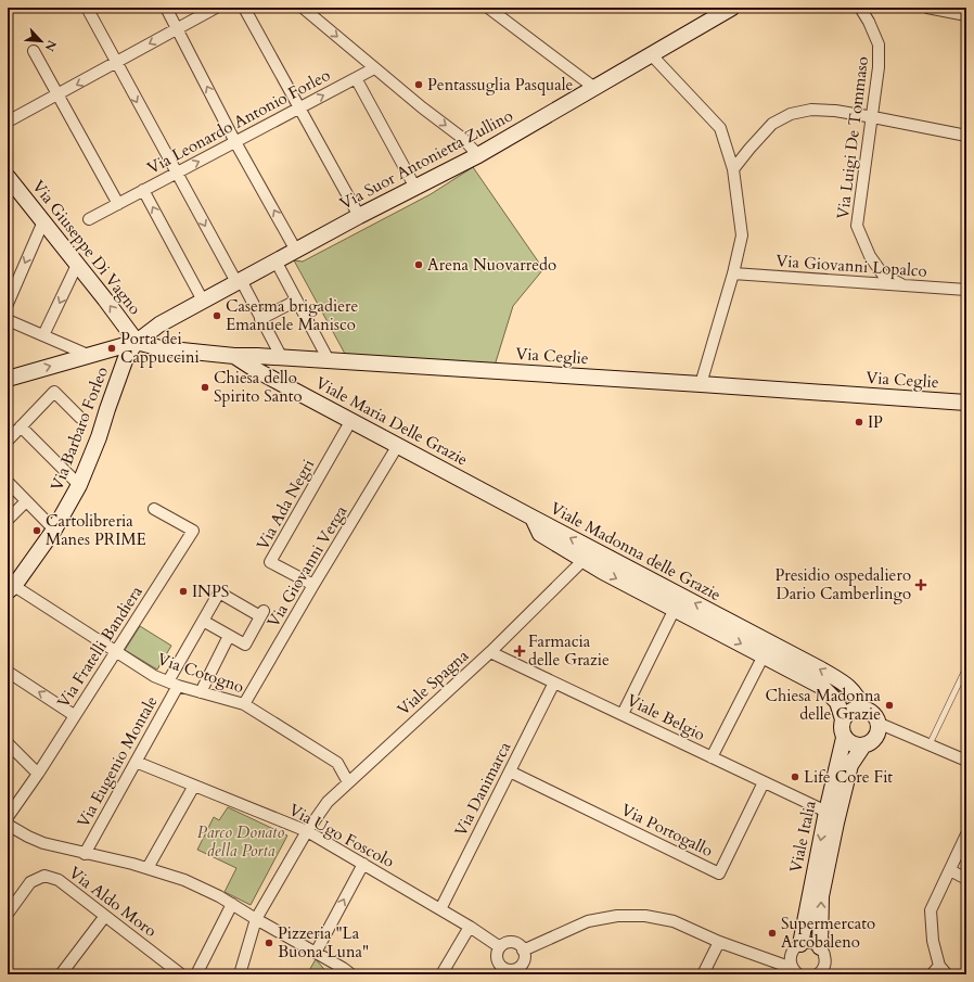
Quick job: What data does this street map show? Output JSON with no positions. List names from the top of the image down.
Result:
{
  "streets": {
    "street": [
      "Via Leonardo Antonio Forleo",
      "Via Luigi De Tommaso",
      "Via Suor Antonietta Zullino",
      "Via Giuseppe Di Vagno",
      "Via Giovanni Lopalco",
      "Via Ceglie",
      "Viale Maria Delle Grazie",
      "Via Barbaro Forleo",
      "Via Ada Negri",
      "Viale Madonna delle Grazie",
      "Via Giovanni Verga",
      "Via Fratelli Bandiera",
      "Via Cotogno",
      "Viale Spagna",
      "Viale Belgio",
      "Via Eugenio Montale",
      "Via Danimarca",
      "Via Portogallo",
      "Via Ugo Foscolo",
      "Viale Italia",
      "Via Aldo Moro"
    ]
  },
  "crossings": [
    ["Via Luigi De Tommaso", "Via Giovanni Lopalco"],
    ["Via Suor Antonietta Zullino", "Via Giuseppe Di Vagno"],
    ["Via Suor Antonietta Zullino", "Via Ceglie"],
    ["Via Suor Antonietta Zullino", "Via Barbaro Forleo"],
    ["Via Giuseppe Di Vagno", "Via Ceglie"],
    ["Via Giuseppe Di Vagno", "Via Barbaro Forleo"],
    ["Via Ceglie", "Viale Maria Delle Grazie"],
    ["Via Ceglie", "Via Barbaro Forleo"],
    ["Viale Maria Delle Grazie", "Via Ada Negri"],
    ["Viale Maria Delle Grazie", "Viale Madonna delle Grazie"],
    ["Viale Maria Delle Grazie", "Via Giovanni Verga"],
    ["Via Barbaro Forleo", "Via Cotogno"],
    ["Via Ada Negri", "Via Giovanni Verga"],
    ["Viale Madonna delle Grazie", "Viale Spagna"],
    ["Viale Madonna delle Grazie", "Viale Italia"],
    ["Via Giovanni Verga", "Via Cotogno"],
    ["Via Fratelli Bandiera", "Via Cotogno"],
    ["Via Cotogno", "Viale Spagna"],
    ["Via Cotogno", "Via Eugenio Montale"],
    ["Viale Spagna", "Viale Belgio"],
    ["Viale Spagna", "Via Ugo Foscolo"],
    ["Viale Belgio", "Via Danimarca"],
    ["Viale Belgio", "Via Portogallo"],
    ["Viale Belgio", "Viale Italia"],
    ["Via Eugenio Montale", "Via Ugo Foscolo"],
    ["Via Danimarca", "Via Portogallo"],
    ["Via Danimarca", "Via Ugo Foscolo"]
  ],
  "one_way": ["Via Leonardo Antonio Forleo"],
  "parks": ["Parco Donato della Porta"],
  "places": {
    "other": [
      "Pentassuglia Pasquale",
      "Arena Nuovarredo",
      "Caserma brigadiere Emanuele Manisco",
      "Porta dei Cappuccini",
      "Chiesa dello Spirito Santo",
      "IP",
      "Cartolibreria Manes PRIME",
      "INPS",
      "Chiesa Madonna delle Grazie",
      "Life Core Fit",
      "Supermercato Arcobaleno",
      "Pizzeria \"La Buona Luna\""
    ],
    "health": ["Presidio ospedaliero Dario Camberlingo", "Farmacia delle Grazie"]
  },
  "north": "bottom right"
}
